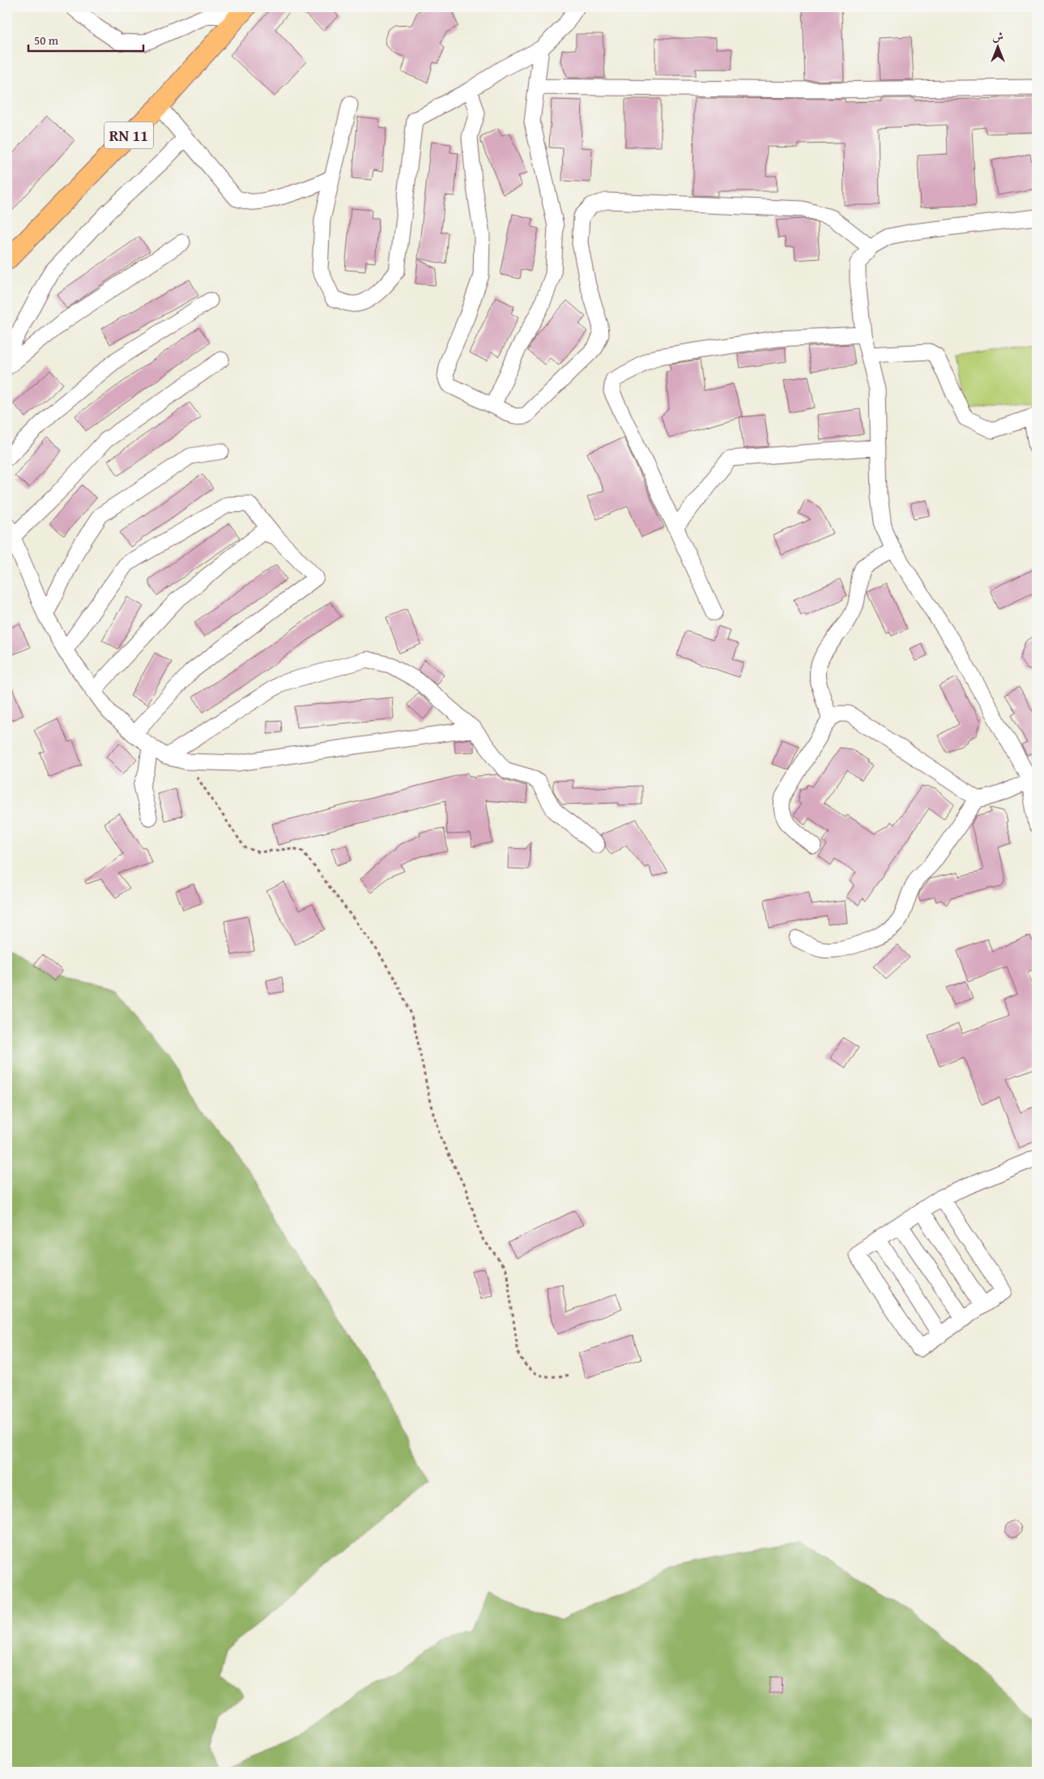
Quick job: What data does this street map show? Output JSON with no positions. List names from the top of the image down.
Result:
{
  "streets": {
    "main road": ["RN 11"]
  },
  "scale_bar": "50 m",
  "north": "top"
}
